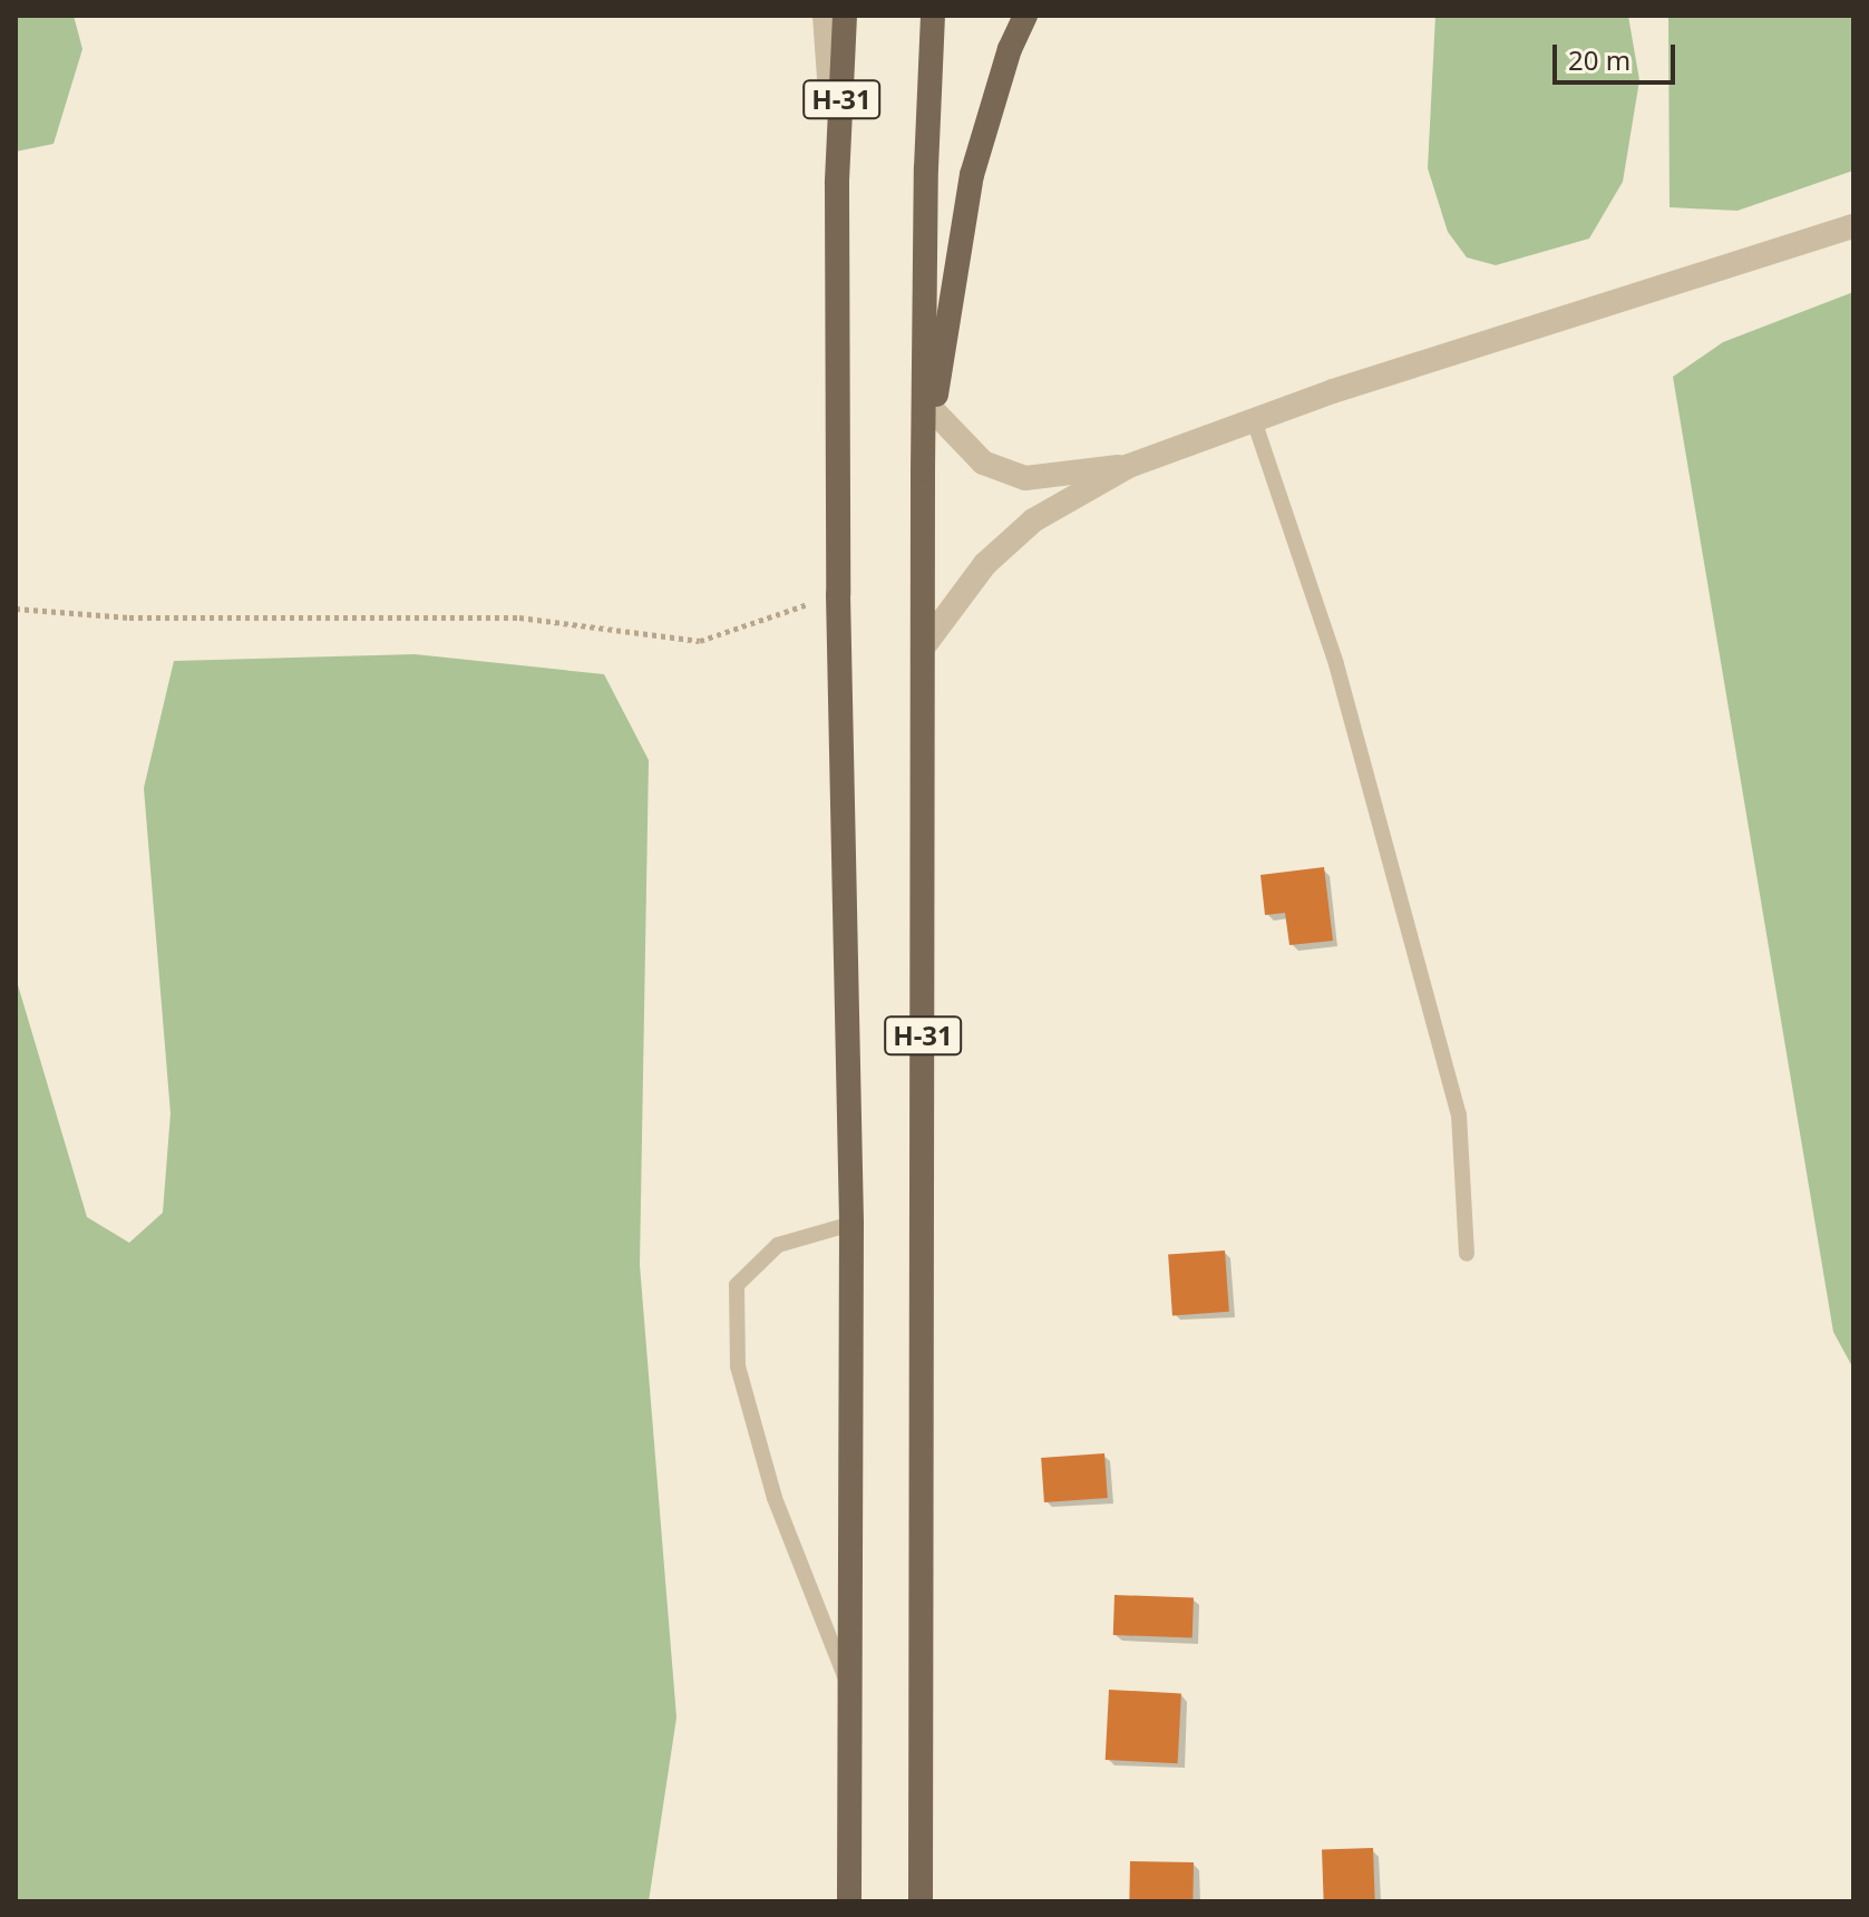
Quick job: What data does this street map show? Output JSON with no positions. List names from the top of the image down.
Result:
{
  "streets": {
    "main road": ["Н-31"]
  },
  "scale_bar": "20 m"
}
